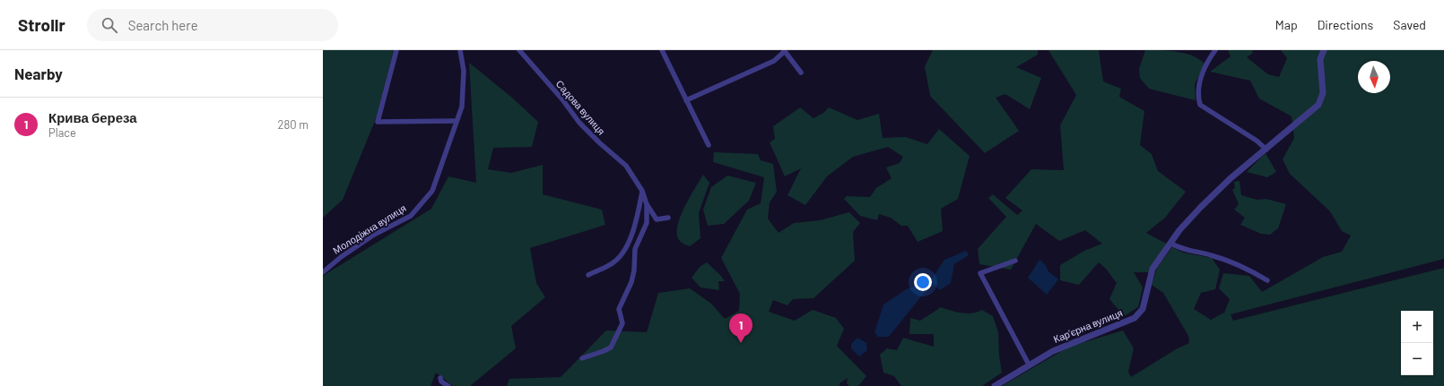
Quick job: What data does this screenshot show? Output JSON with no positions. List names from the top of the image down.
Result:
{
  "streets": {
    "street": ["Садова вулиця", "Молодіжна вулиця", "Карʼєрна вулиця"]
  },
  "north": "bottom",
  "page": {
    "header": "Strollr",
    "search": "Search here",
    "nav": ["Map", "Directions", "Saved"],
    "heading": "Nearby",
    "list": [
      {
        "mark": "1",
        "name": "Крива береза",
        "note": "Place",
        "value": "280 m"
      }
    ],
    "map_buttons": ["+", "−"],
    "pins": "1"
  }
}
